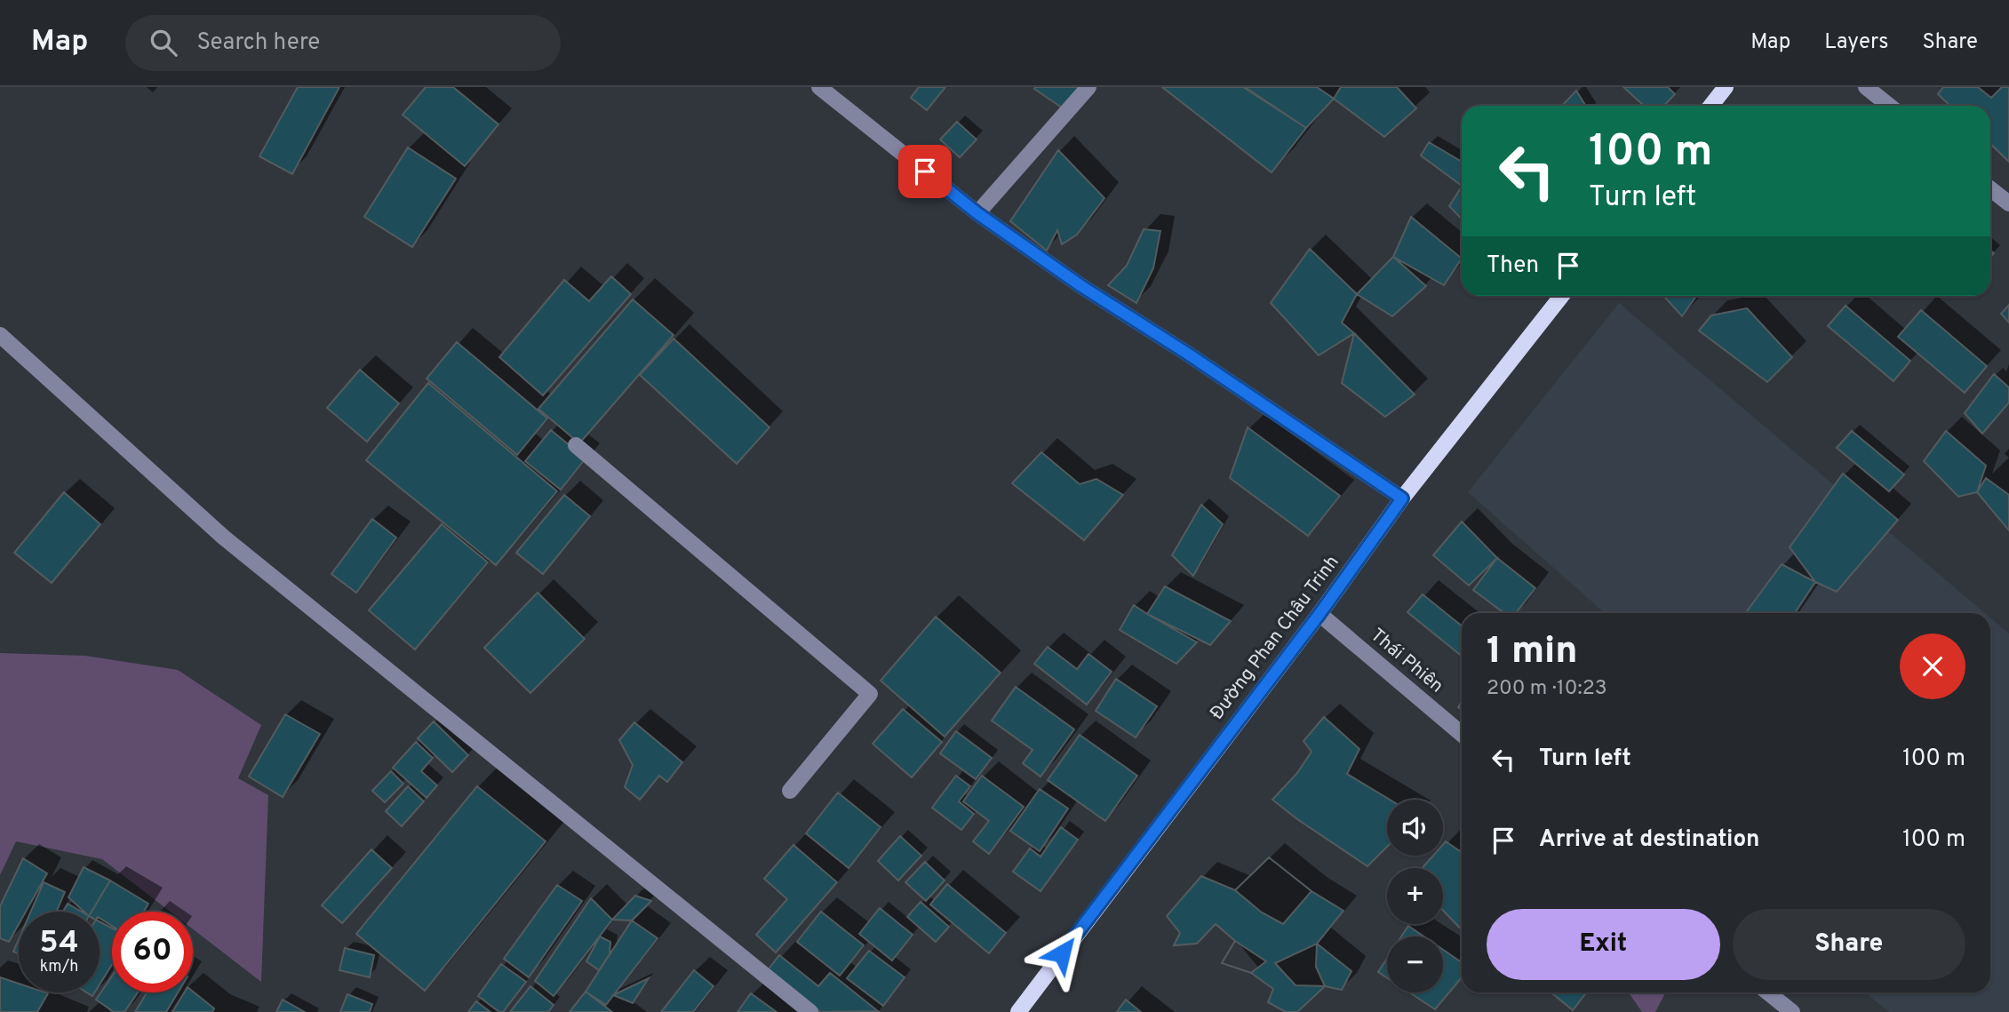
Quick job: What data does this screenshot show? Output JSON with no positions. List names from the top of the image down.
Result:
{
  "streets": {
    "main road": ["Đường Phan Châu Trinh"],
    "street": ["Thái Phiên"]
  },
  "crossings": [
    ["Đường Phan Châu Trinh", "Thái Phiên"]
  ],
  "page": {
    "header": "Map",
    "search": "Search here",
    "nav": ["Map", "Layers", "Share"],
    "turn": ["100 m", "Turn left"],
    "then": "Then",
    "heading": ["1 min", "200 m · 10:23"],
    "list": [
      {
        "name": "Turn left",
        "value": "100 m"
      },
      {
        "name": "Arrive at destination",
        "value": "100 m"
      }
    ],
    "map_buttons": ["+", "−"],
    "buttons": ["Exit", "Share"],
    "speed": "54 km/h",
    "limit": "60"
  }
}
